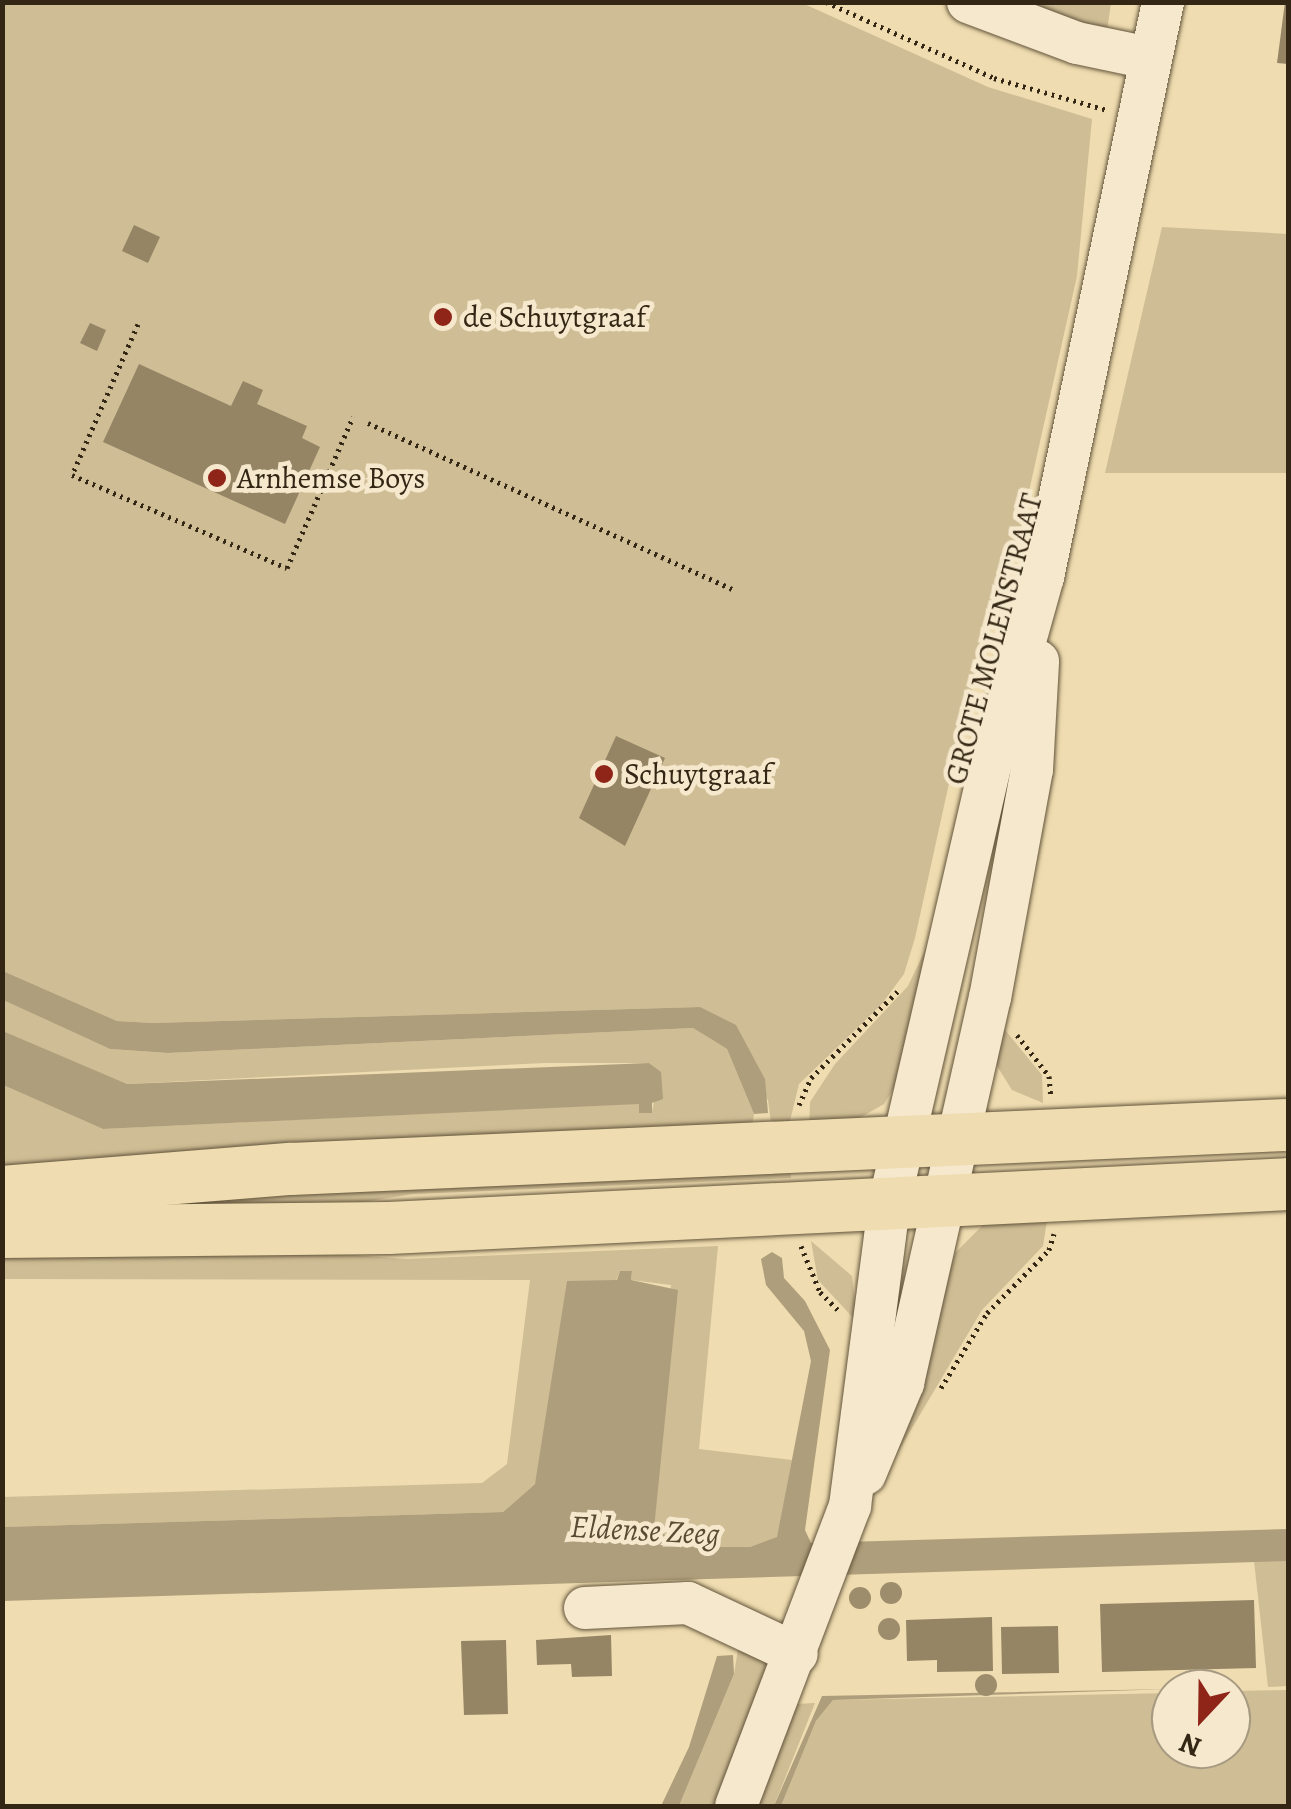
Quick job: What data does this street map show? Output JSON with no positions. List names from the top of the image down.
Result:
{
  "streets": {
    "street": ["GROTE MOLENSTRAAT"]
  },
  "water": ["Eldense Zeeg"],
  "places": ["de Schuytgraaf", "Arnhemse Boys", "Schuytgraaf"],
  "north": "bottom"
}
